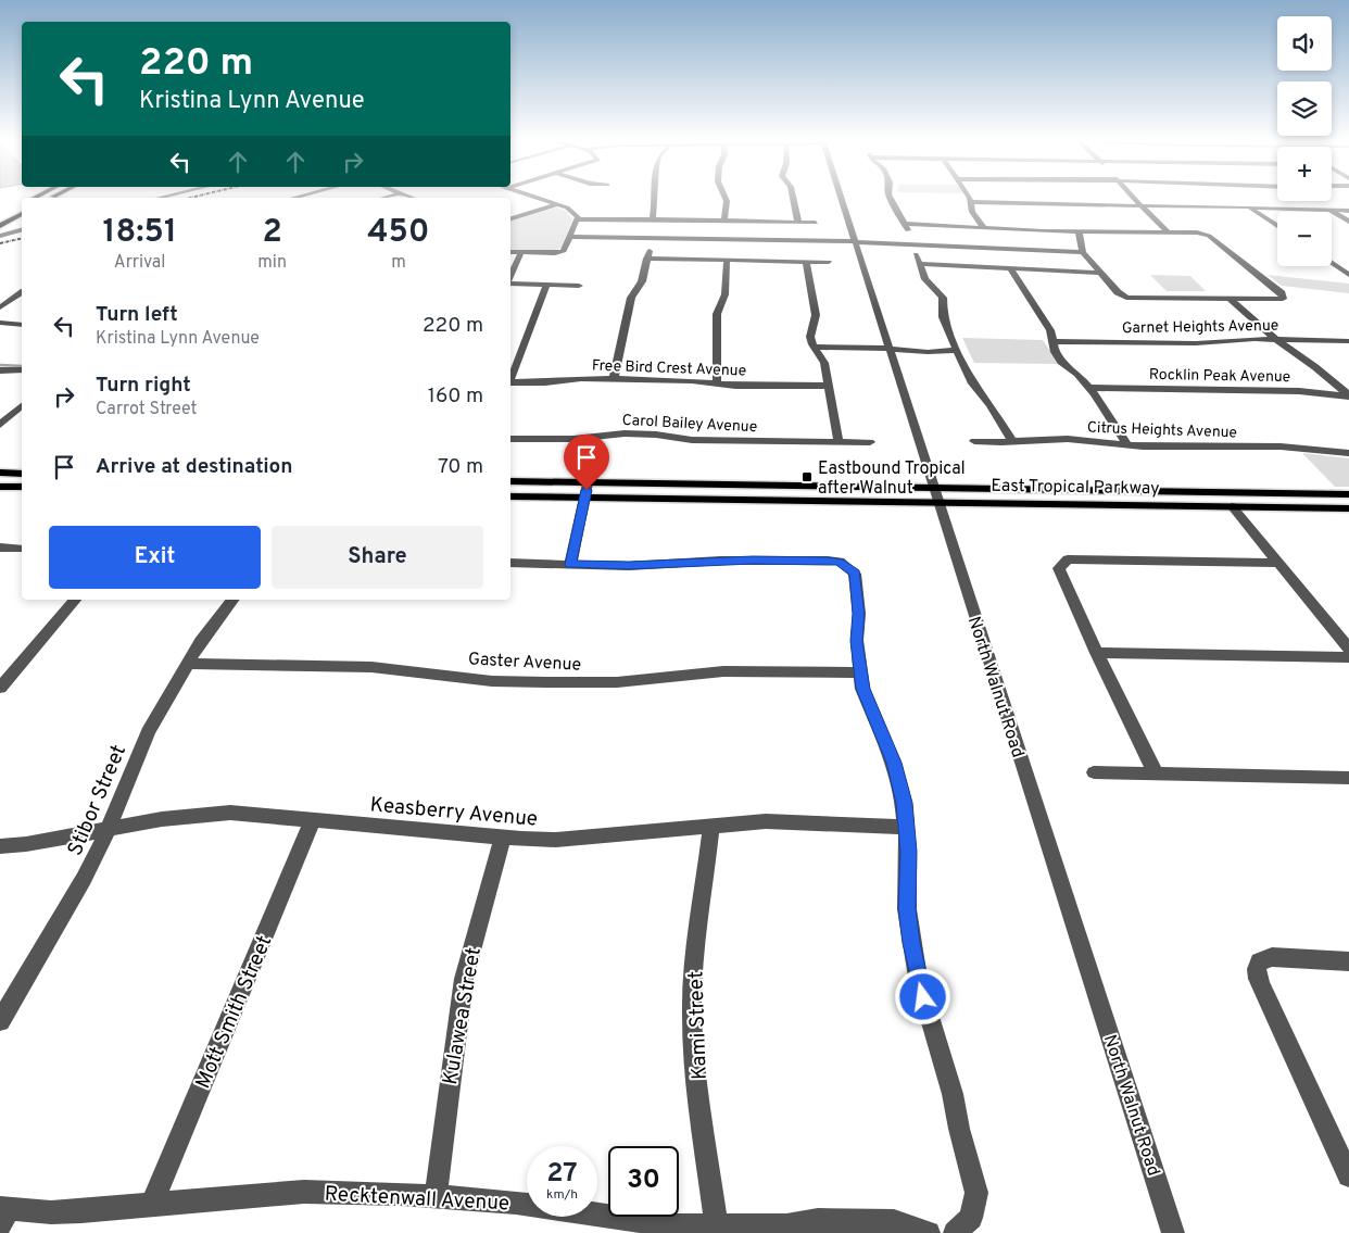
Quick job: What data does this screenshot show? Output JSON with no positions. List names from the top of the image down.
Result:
{
  "streets": {
    "main road": ["East Tropical Parkway"],
    "street": [
      "Garnet Heights Avenue",
      "Free Bird Crest Avenue",
      "Rocklin Peak Avenue",
      "Carol Bailey Avenue",
      "Citrus Heights Avenue",
      "Gaster Avenue",
      "North Walnut Road",
      "Stibor Street",
      "Keasberry Avenue",
      "Mott Smith Street",
      "Kulawea Street",
      "Kami Street",
      "Recktenwall Avenue"
    ]
  },
  "crossings": [
    ["East Tropical Parkway", "North Walnut Road"],
    ["Gaster Avenue", "Stibor Street"],
    ["Stibor Street", "Keasberry Avenue"],
    ["Keasberry Avenue", "Mott Smith Street"],
    ["Keasberry Avenue", "Kulawea Street"],
    ["Keasberry Avenue", "Kami Street"],
    ["Mott Smith Street", "Recktenwall Avenue"],
    ["Kulawea Street", "Recktenwall Avenue"],
    ["Kami Street", "Recktenwall Avenue"]
  ],
  "places": {
    "transit": ["Eastbound Tropical after Walnut"]
  },
  "page": {
    "map_buttons": ["+", "−"],
    "turn": ["220 m", "Kristina Lynn Avenue"],
    "eta": [
      "18:51",
      "Arrival",
      "2",
      "min",
      "450",
      "m"
    ],
    "list": [
      {
        "name": "Turn left",
        "note": "Kristina Lynn Avenue",
        "value": "220 m"
      },
      {
        "name": "Turn right",
        "note": "Carrot Street",
        "value": "160 m"
      },
      {
        "name": "Arrive at destination",
        "value": "70 m"
      }
    ],
    "buttons": ["Exit", "Share"],
    "speed": "27 km/h",
    "limit": "30"
  }
}
